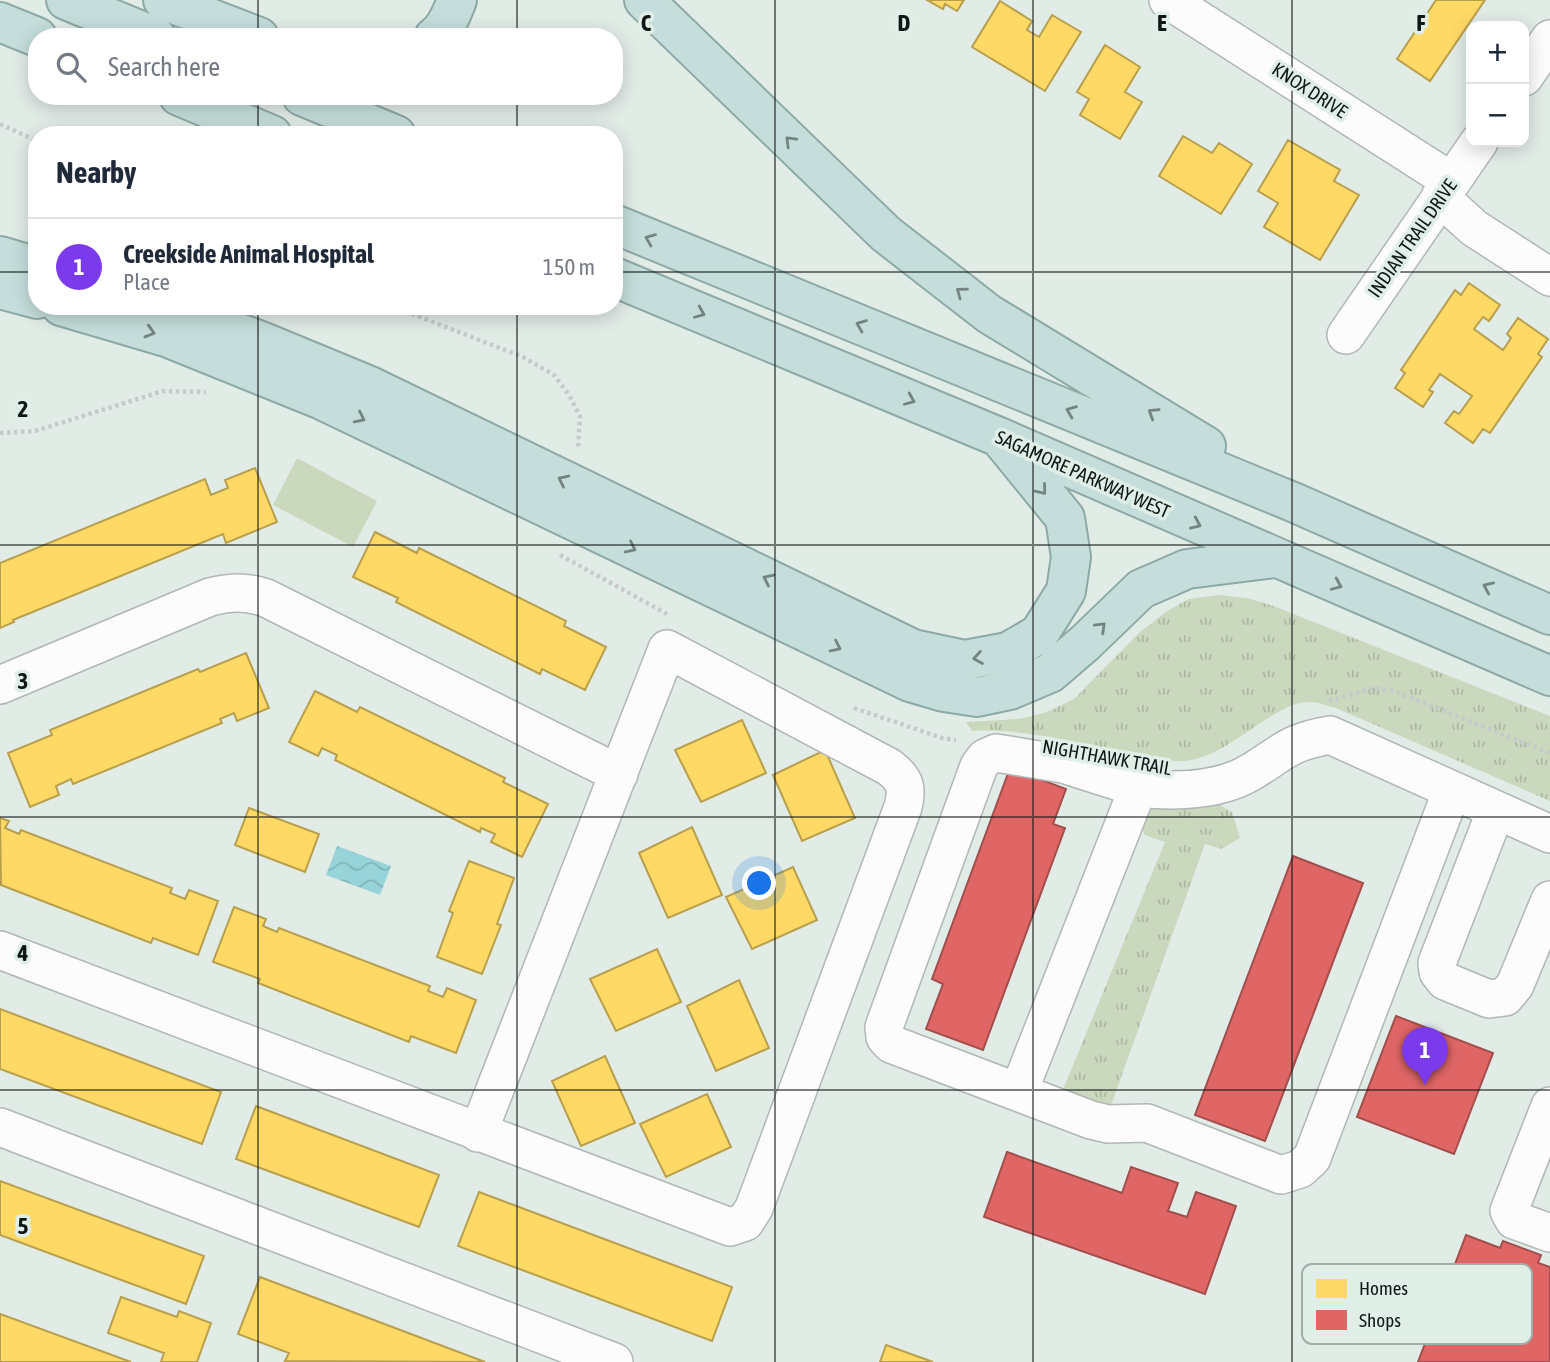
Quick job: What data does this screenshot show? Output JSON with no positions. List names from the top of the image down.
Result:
{
  "streets": {
    "highway": ["SAGAMORE PARKWAY WEST"],
    "street": ["KNOX DRIVE", "INDIAN TRAIL DRIVE"]
  },
  "crossings": [
    ["KNOX DRIVE", "INDIAN TRAIL DRIVE"]
  ],
  "legend": ["Homes", "Shops"],
  "page": {
    "map_buttons": ["+", "−"],
    "search": "Search here",
    "heading": "Nearby",
    "list": [
      {
        "mark": "1",
        "name": "Creekside Animal Hospital",
        "note": "Place",
        "value": "150 m"
      }
    ],
    "pins": "1"
  },
  "grid": {
    "columns": [
      "C",
      "D",
      "E",
      "F"
    ],
    "rows": [
      "2",
      "3",
      "4",
      "5"
    ]
  }
}
